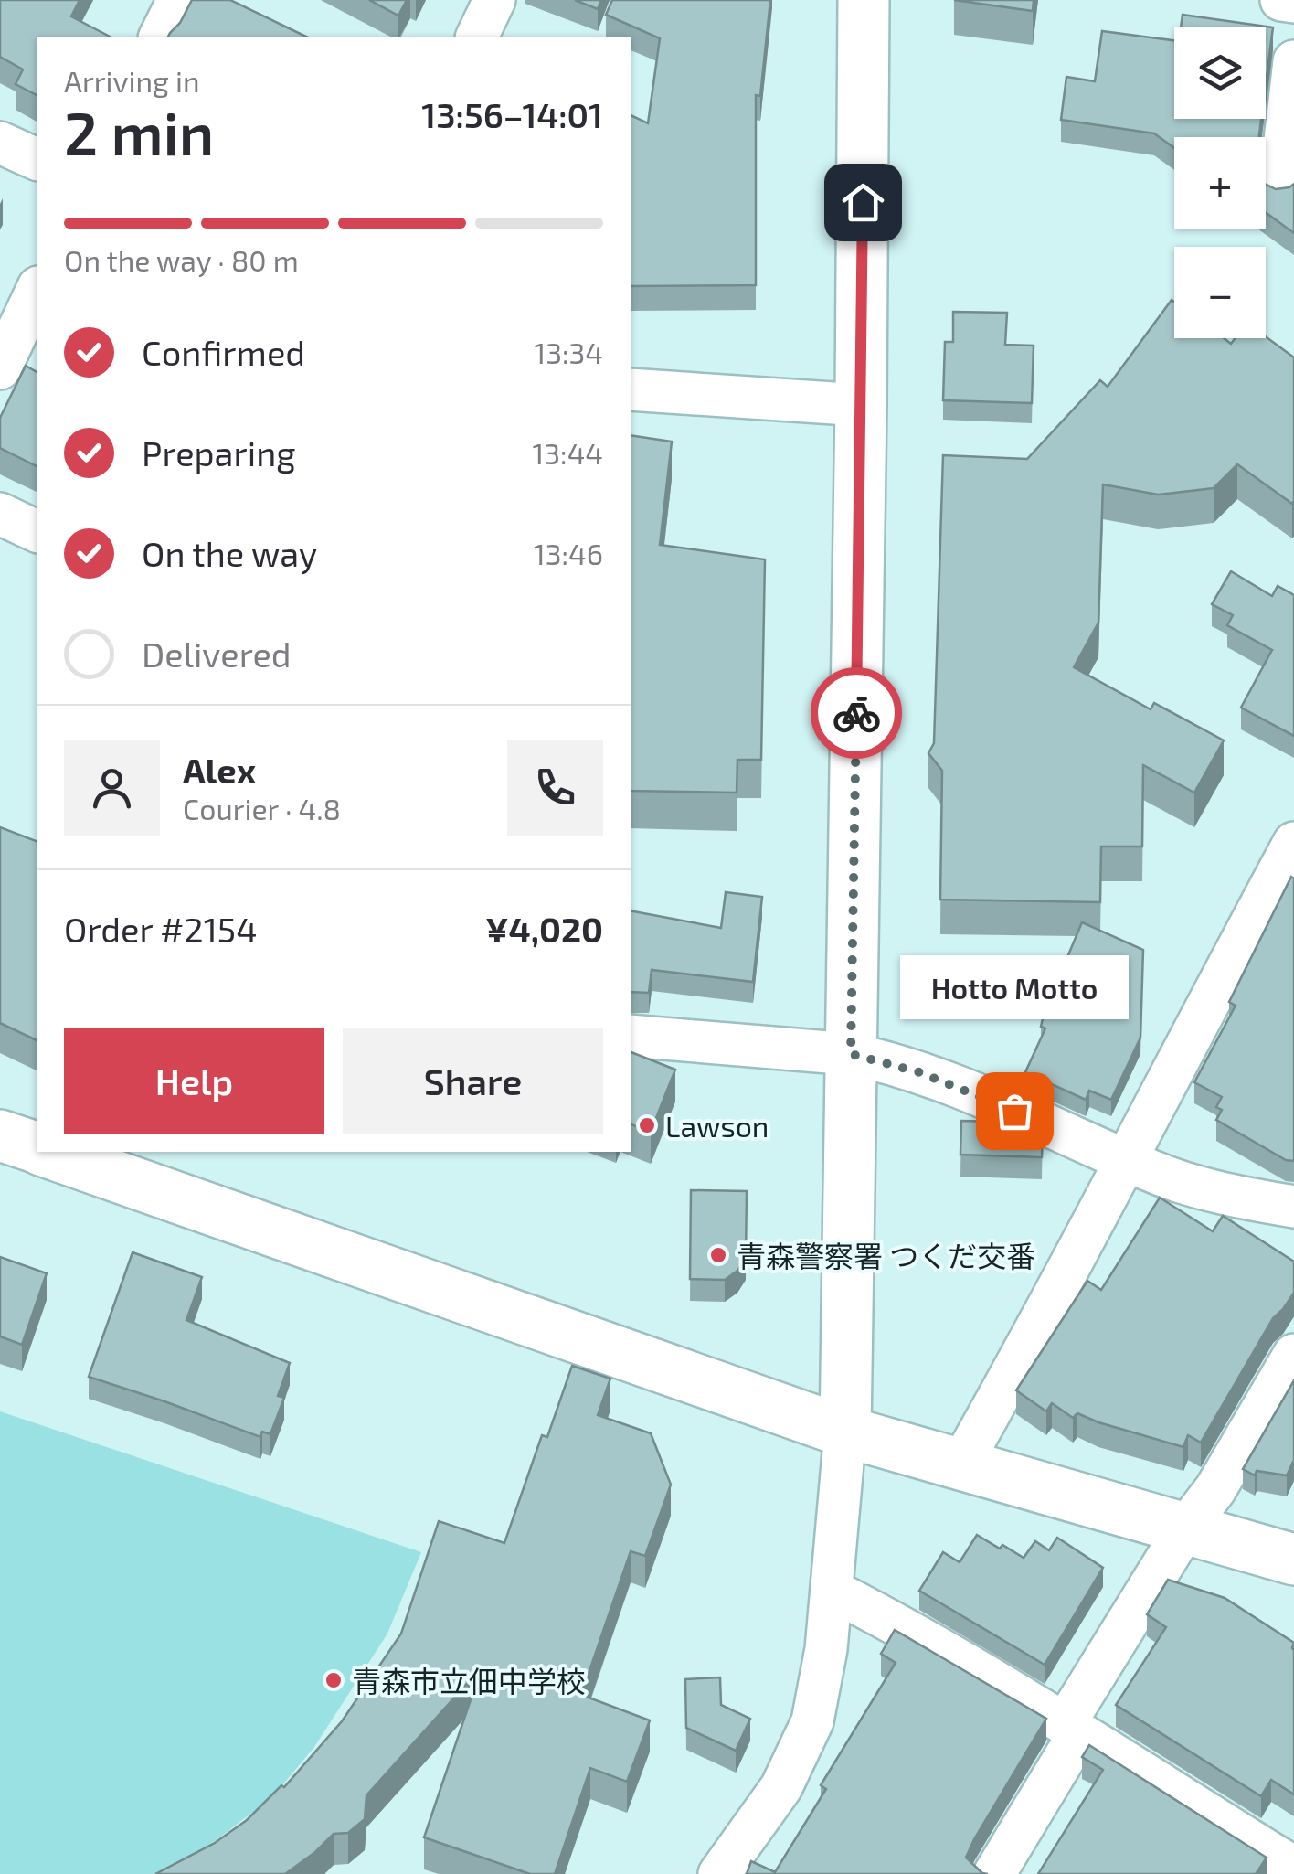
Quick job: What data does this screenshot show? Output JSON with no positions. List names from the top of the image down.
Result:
{
  "places": [
    "Hotto Motto",
    "Lawson",
    "青森警察署 つくだ交番",
    "青森市立佃中学校"
  ],
  "page": {
    "map_buttons": ["+", "−"],
    "heading": ["2 min", "Arriving in", "13:56–14:01"],
    "panel": [
      "Alex",
      "Courier · 4.8",
      "Order #2154",
      "¥4,020"
    ],
    "bar": "On the way · 80 m",
    "list": [
      ["Confirmed", "13:34"],
      ["Preparing", "13:44"],
      ["On the way", "13:46"],
      "Delivered"
    ],
    "bubble": "Hotto Motto",
    "buttons": ["Help", "Share"]
  }
}
